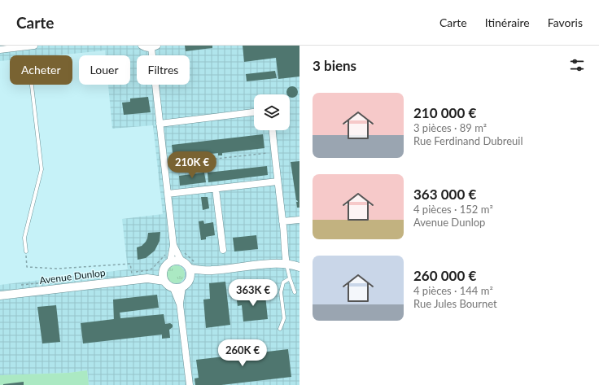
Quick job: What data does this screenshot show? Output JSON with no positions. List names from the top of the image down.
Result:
{
  "streets": {
    "street": ["Avenue Dunlop"]
  },
  "page": {
    "header": "Carte",
    "nav": ["Carte", "Itinéraire", "Favoris"],
    "heading": "3 biens",
    "chip": ["Acheter", "Louer", "Filtres"],
    "list": [
      {
        "name": "210 000 €",
        "note": "3 pièces · 89 m² · Rue Ferdinand Dubreuil"
      },
      {
        "name": "363 000 €",
        "note": "4 pièces · 152 m² · Avenue Dunlop"
      },
      {
        "name": "260 000 €",
        "note": "4 pièces · 144 m² · Rue Jules Bournet"
      }
    ],
    "price": ["210K €", "363K €", "260K €"]
  }
}
